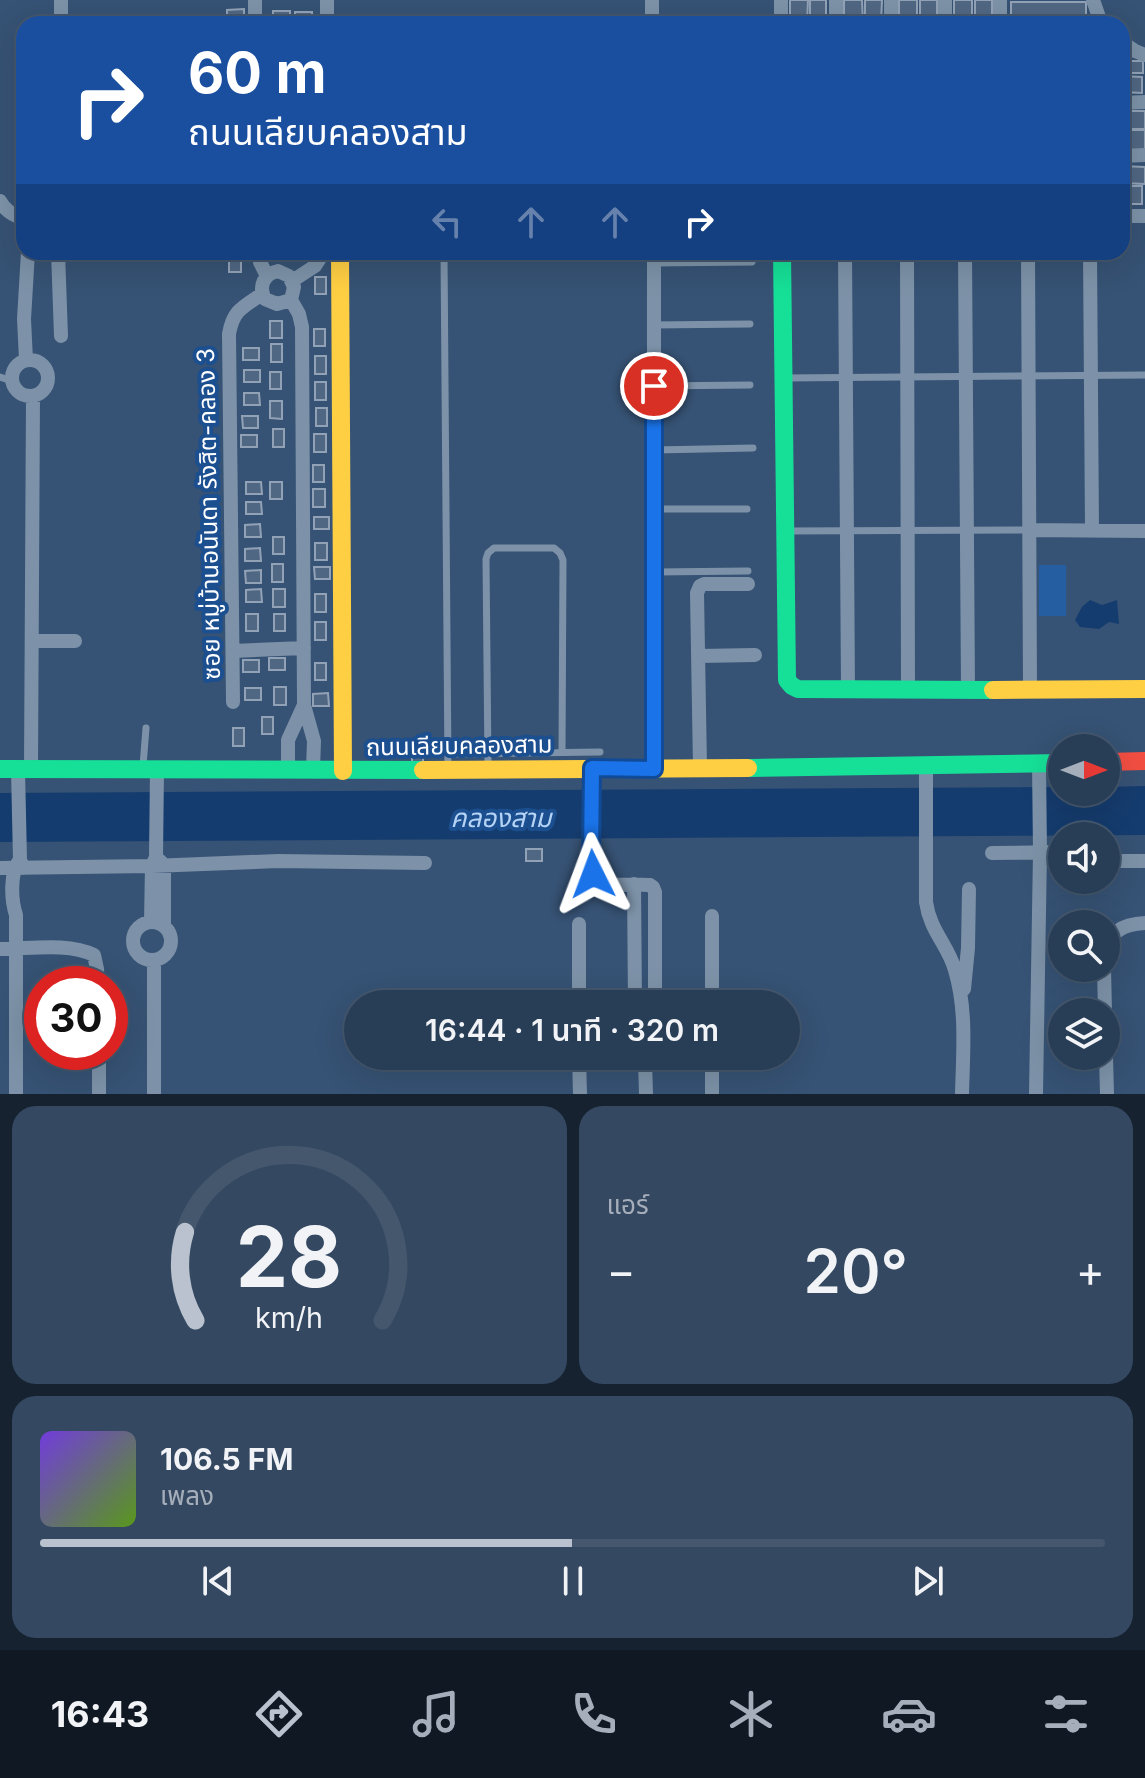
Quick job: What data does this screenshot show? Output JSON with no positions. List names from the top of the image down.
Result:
{
  "streets": {
    "street": ["ซอย หมู่บ้านอนันดา รังสิต-คลอง 3", "ถนนเลียบคลองสาม"]
  },
  "water": ["คลองสาม"],
  "north": "right",
  "page": {
    "turn": ["60 m", "ถนนเลียบคลองสาม"],
    "limit": "30",
    "trip": "16:44 · 1 นาที · 320 m",
    "tile": "แอร์",
    "heat": ["−", "20°", "+"],
    "song": ["106.5 FM", "เพลง"],
    "tabs": "16:43",
    "gauge": ["28", "km/h"]
  }
}
